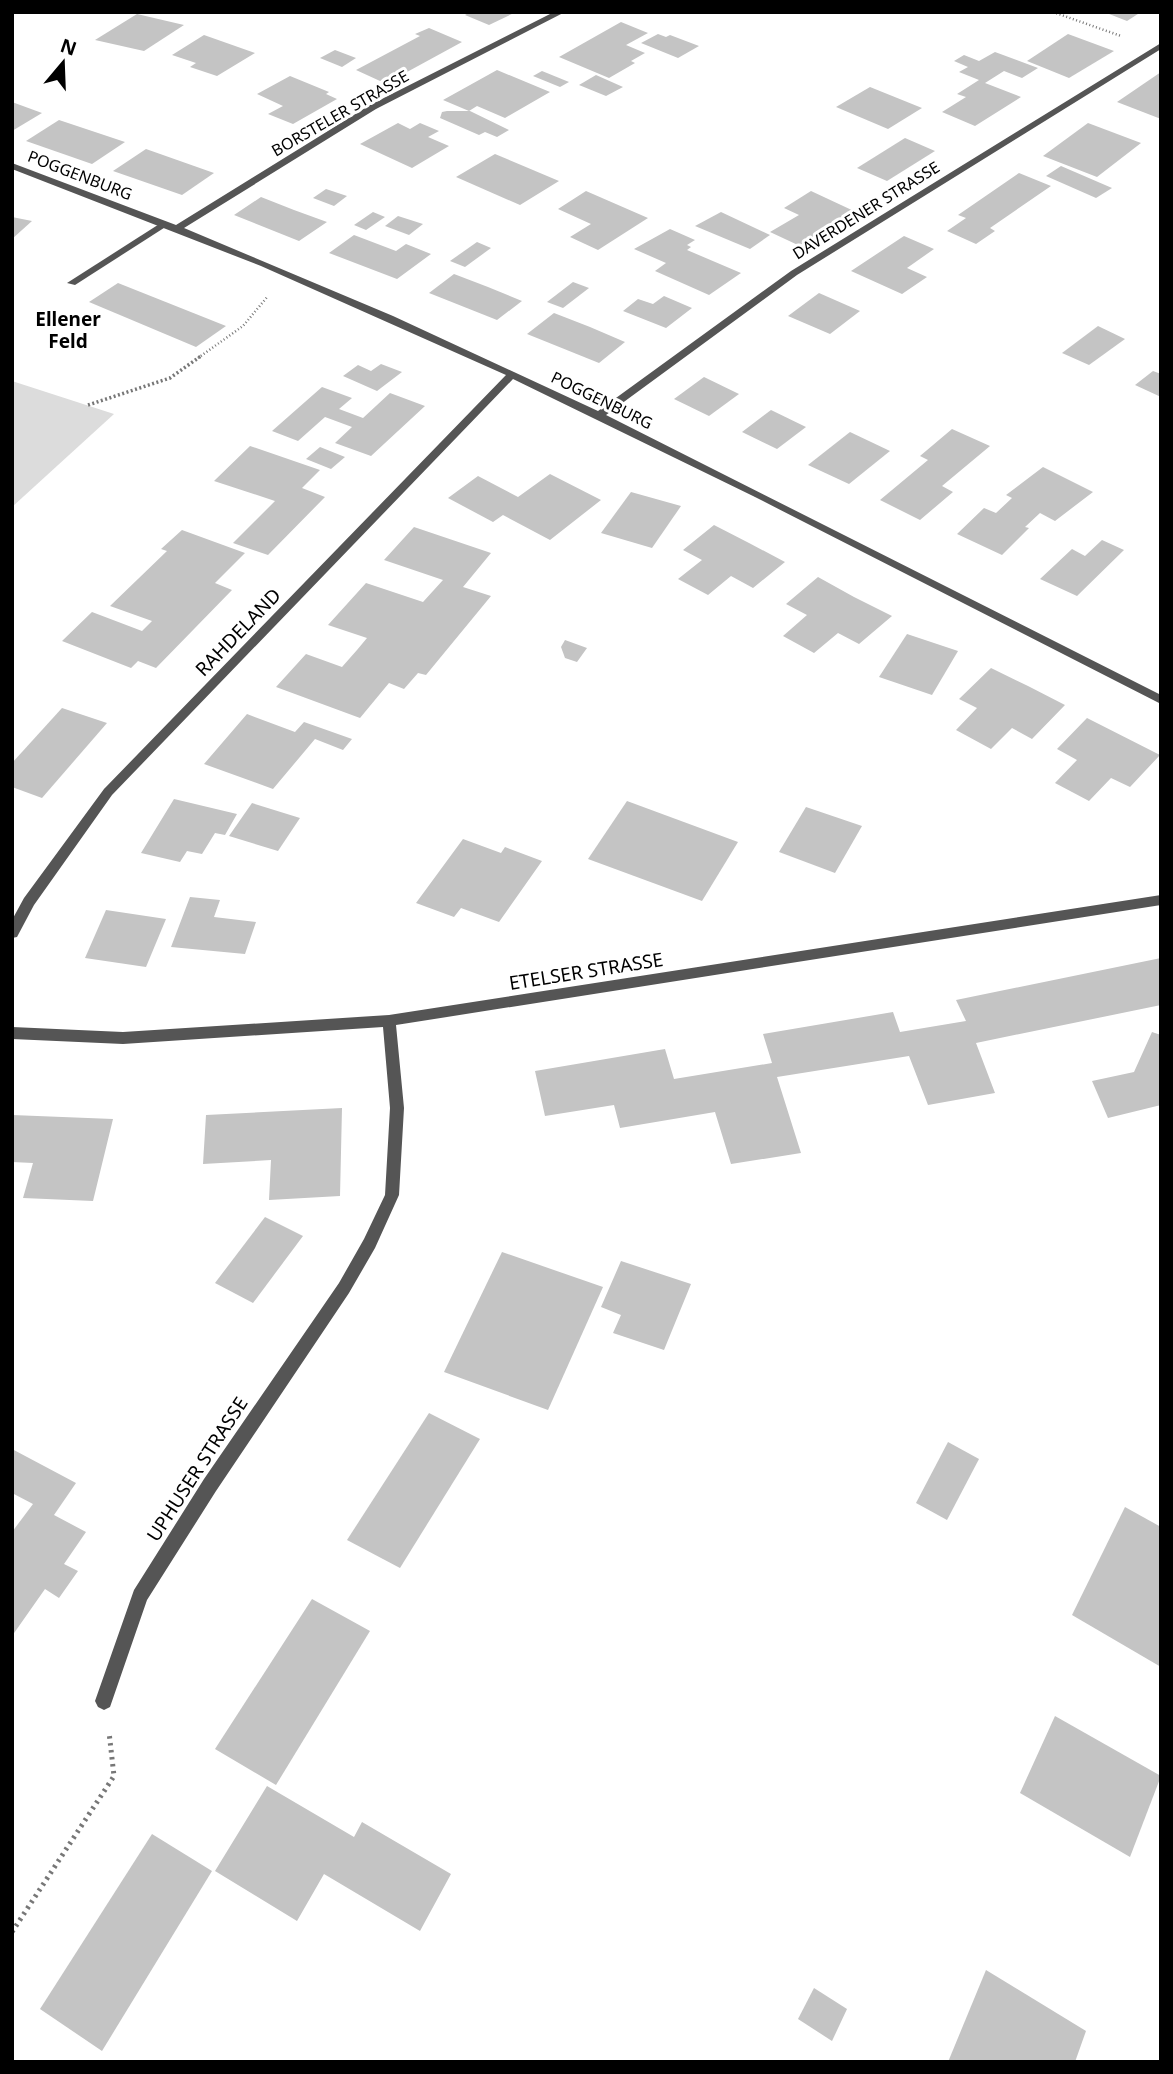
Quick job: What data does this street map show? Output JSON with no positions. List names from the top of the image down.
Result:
{
  "streets": {
    "street": [
      "BORSTELER STRASSE",
      "POGGENBURG",
      "DAVERDENER STRASSE",
      "RAHDELAND",
      "ETELSER STRASSE",
      "UPHUSER STRASSE"
    ]
  },
  "crossings": [
    ["BORSTELER STRASSE", "POGGENBURG"],
    ["POGGENBURG", "DAVERDENER STRASSE"],
    ["POGGENBURG", "RAHDELAND"],
    ["ETELSER STRASSE", "UPHUSER STRASSE"]
  ],
  "districts": ["Ellener Feld"],
  "north": "top"
}
